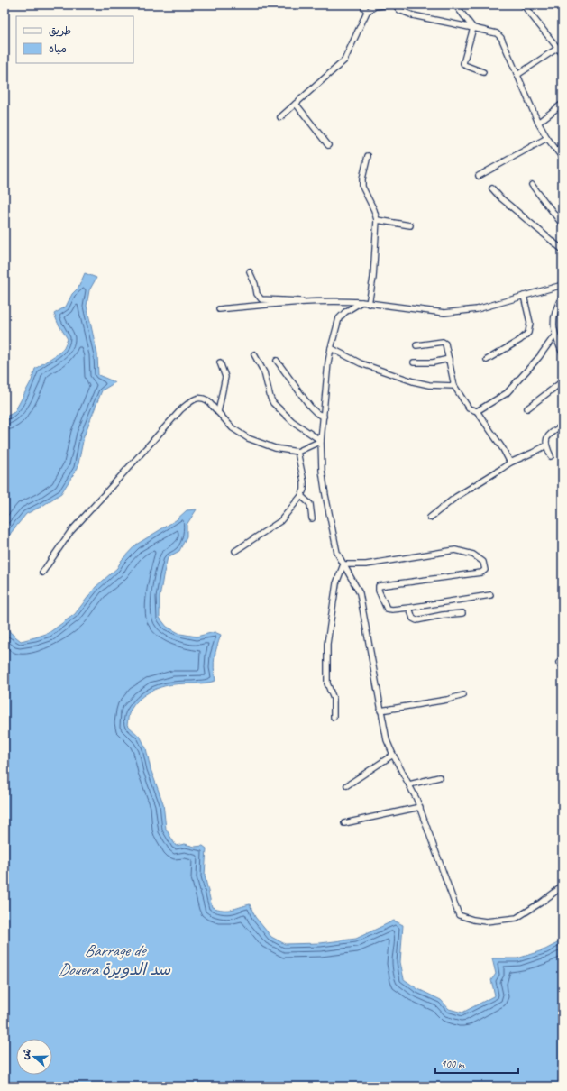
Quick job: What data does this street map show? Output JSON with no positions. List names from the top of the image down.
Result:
{
  "water": ["Barrage de Douera سد الدويرة"],
  "legend": ["طريق", "مياه"],
  "scale_bar": "100 m",
  "north": "left"
}
